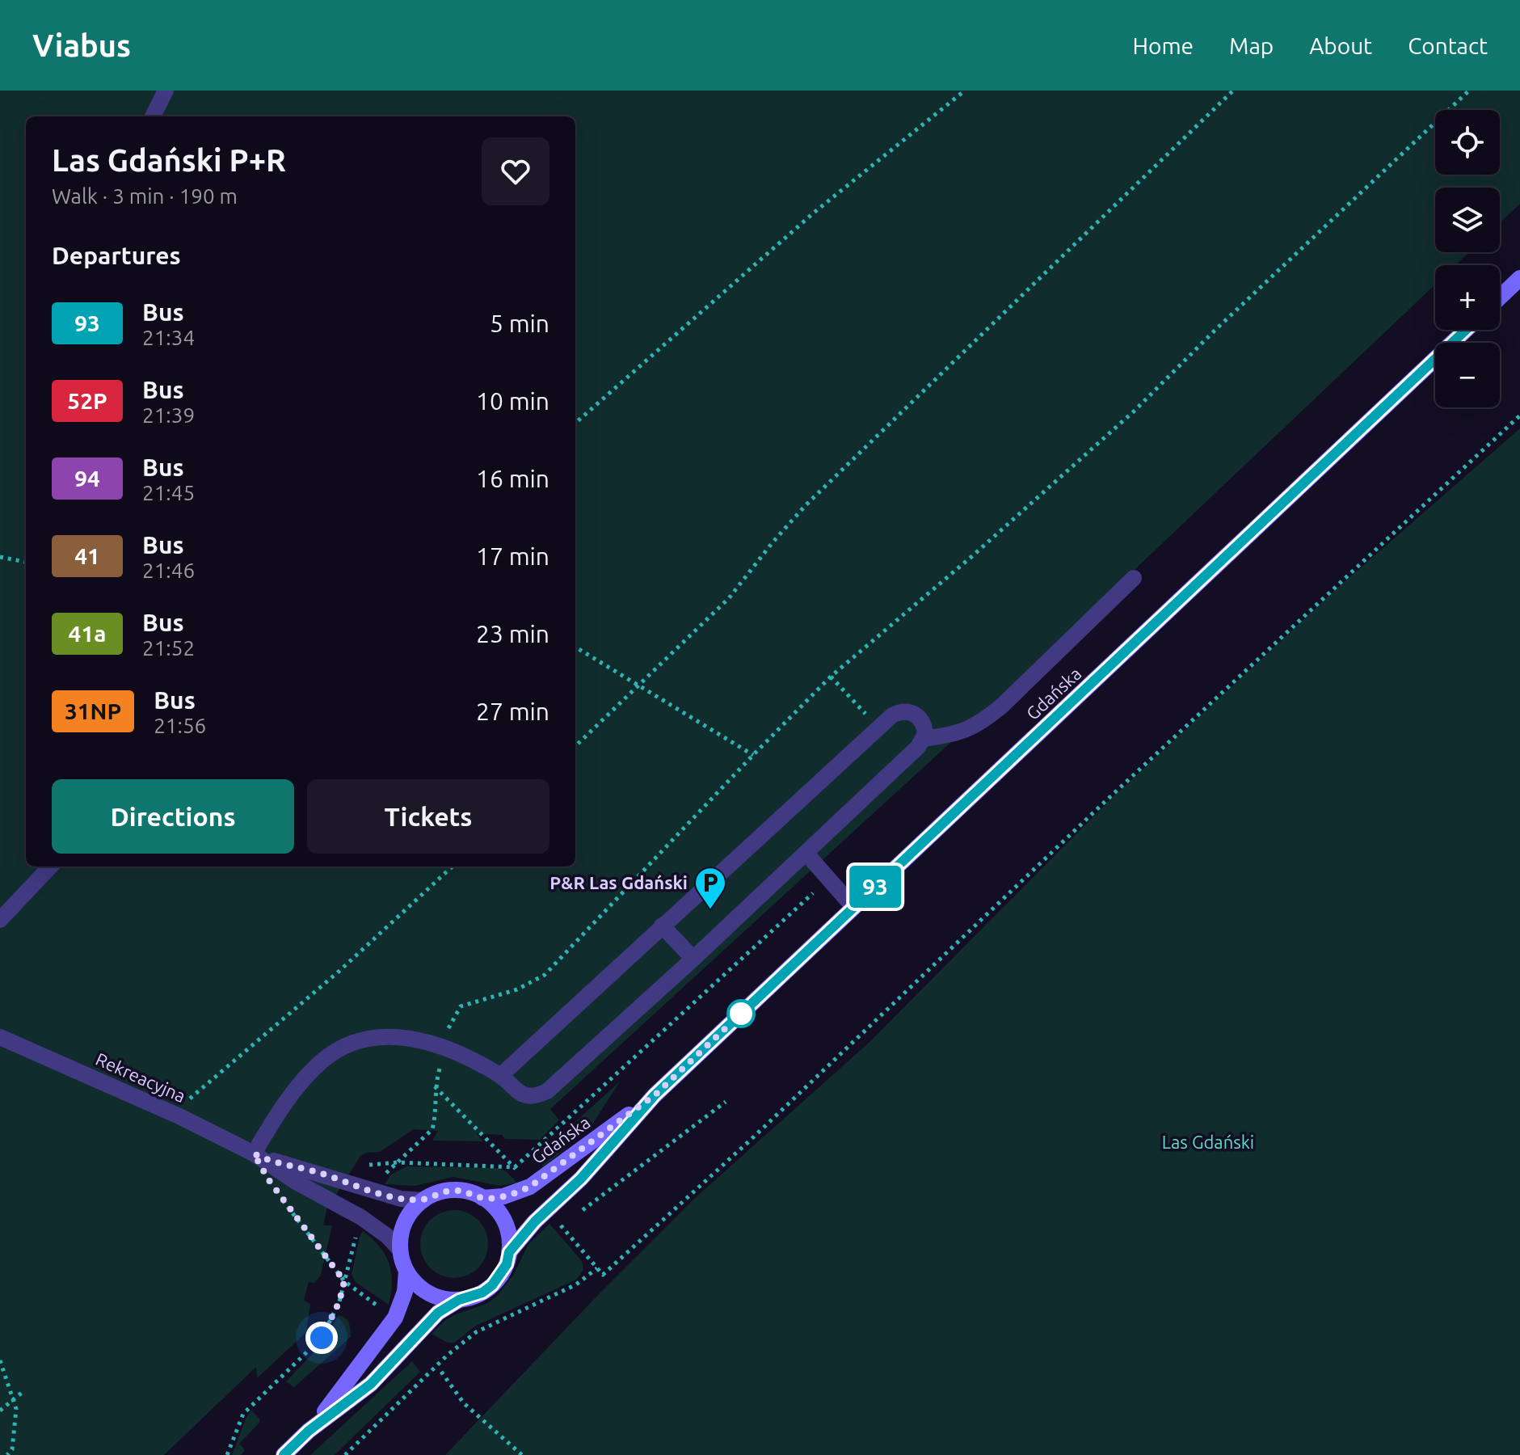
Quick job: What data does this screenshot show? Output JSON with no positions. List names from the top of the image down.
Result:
{
  "streets": {
    "main road": ["Gdańska"],
    "street": ["Rekreacyjna"]
  },
  "crossings": [
    ["Gdańska", "Rekreacyjna"]
  ],
  "parks": ["Las Gdański"],
  "places": {
    "parking": ["P&R Las Gdański"]
  },
  "lines": ["bus line 93"],
  "page": {
    "header": "Viabus",
    "nav": [
      "Home",
      "Map",
      "About",
      "Contact"
    ],
    "on_map": "93",
    "map_buttons": ["+", "−"],
    "heading": [
      ["Las Gdański P+R", "Walk · 3 min · 190 m"],
      "Departures"
    ],
    "list": [
      {
        "mark": "93",
        "name": "Bus",
        "note": "21:34",
        "value": "5 min"
      },
      {
        "mark": "52P",
        "name": "Bus",
        "note": "21:39",
        "value": "10 min"
      },
      {
        "mark": "94",
        "name": "Bus",
        "note": "21:45",
        "value": "16 min"
      },
      {
        "mark": "41",
        "name": "Bus",
        "note": "21:46",
        "value": "17 min"
      },
      {
        "mark": "41a",
        "name": "Bus",
        "note": "21:52",
        "value": "23 min"
      },
      {
        "mark": "31NP",
        "name": "Bus",
        "note": "21:56",
        "value": "27 min"
      }
    ],
    "buttons": ["Directions", "Tickets"]
  }
}
